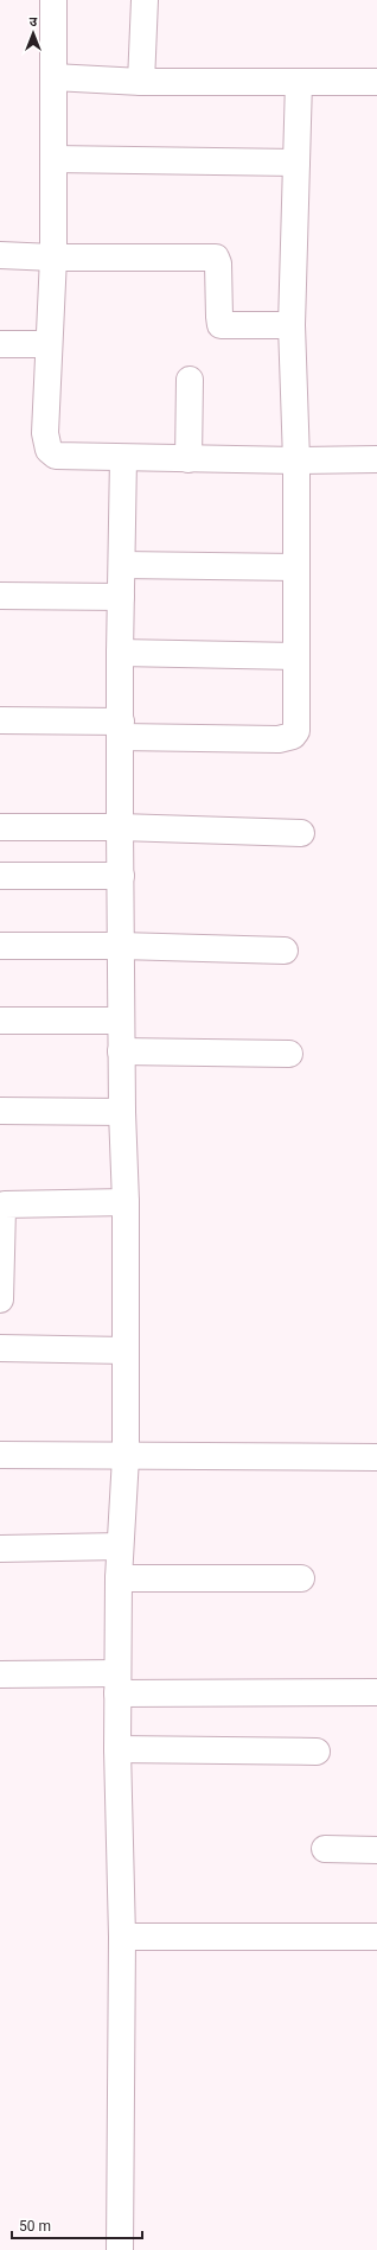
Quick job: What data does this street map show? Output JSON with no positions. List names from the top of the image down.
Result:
{
  "scale_bar": "50 m",
  "north": "top"
}
